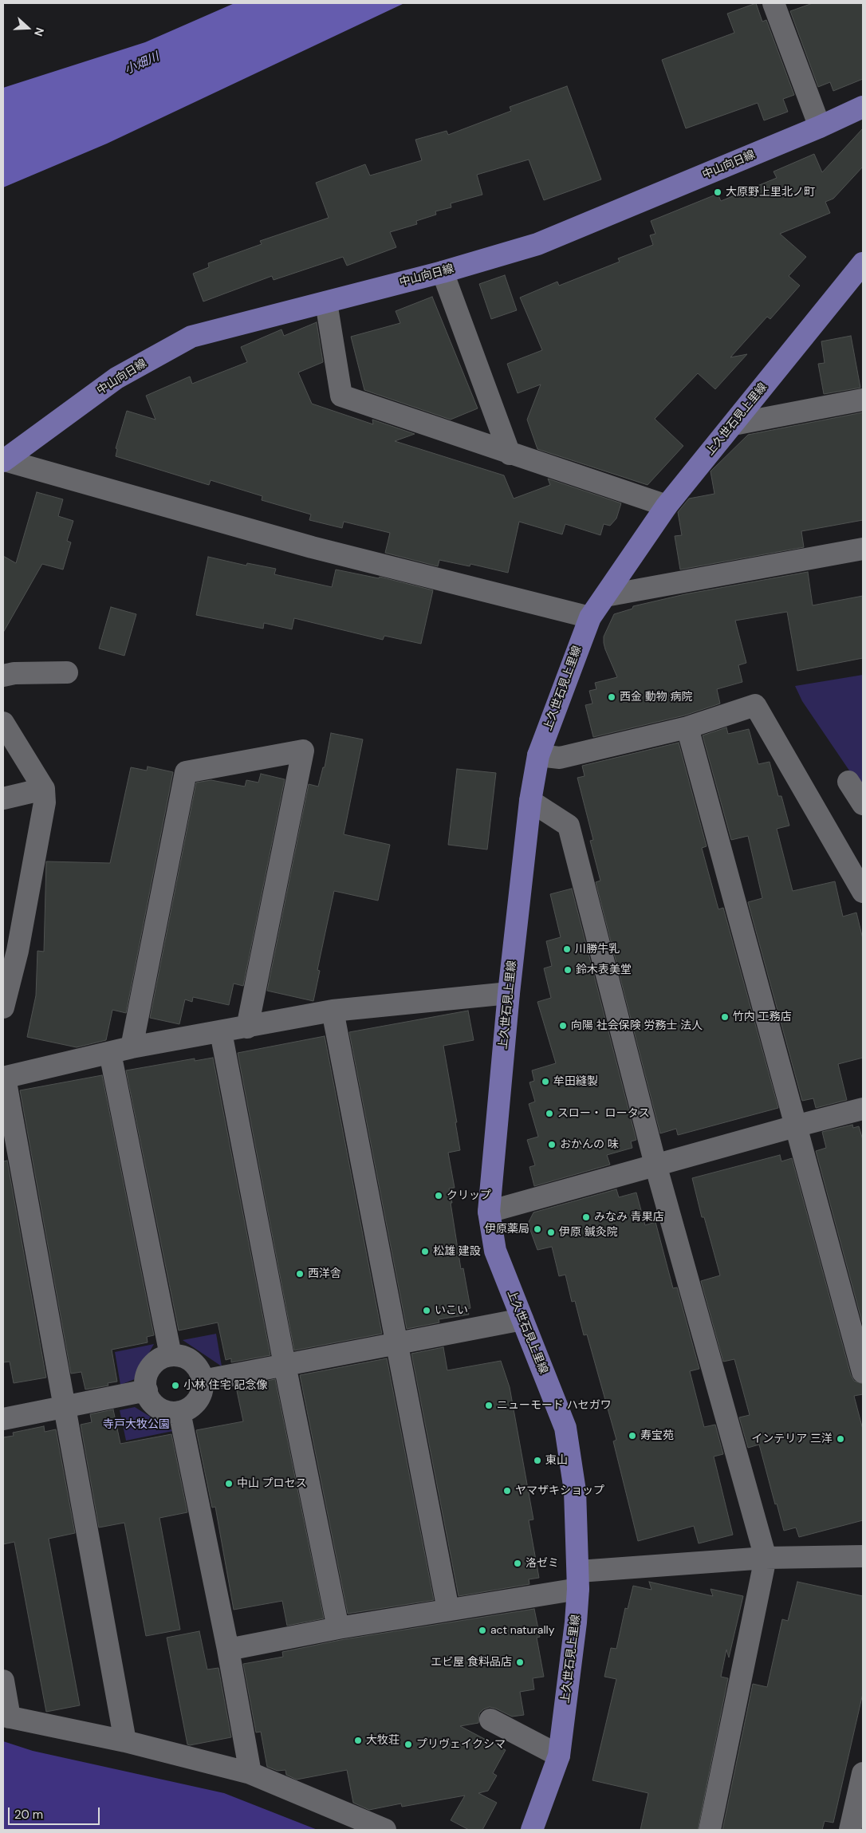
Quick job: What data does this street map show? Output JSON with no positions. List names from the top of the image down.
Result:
{
  "streets": {
    "main road": ["中山向日線", "上久世石見上里線"]
  },
  "water": ["小畑川"],
  "parks": ["寺戸大牧公園"],
  "places": [
    "大原野上里北ノ町",
    "西金 動物 病院",
    "川勝牛乳",
    "鈴木表美堂",
    "竹内 工務店",
    "向陽 社会保険 労務士 法人",
    "牟田縫製",
    "スロー・ ロータス",
    "おかんの 味",
    "クリップ",
    "みなみ 青果店",
    "伊原薬局",
    "伊原 鍼灸院",
    "松雄 建設",
    "西洋舎",
    "いこい",
    "小林 住宅 記念像",
    "ニューモード ハセガワ",
    "寿宝苑",
    "インテリア 三洋",
    "東山",
    "中山 プロセス",
    "ヤマザキショップ",
    "洛ゼミ",
    "act naturally",
    "エビ屋 食料品店",
    "大牧荘",
    "プリヴェイクシマ"
  ],
  "scale_bar": "20 m",
  "north": "right"
}
